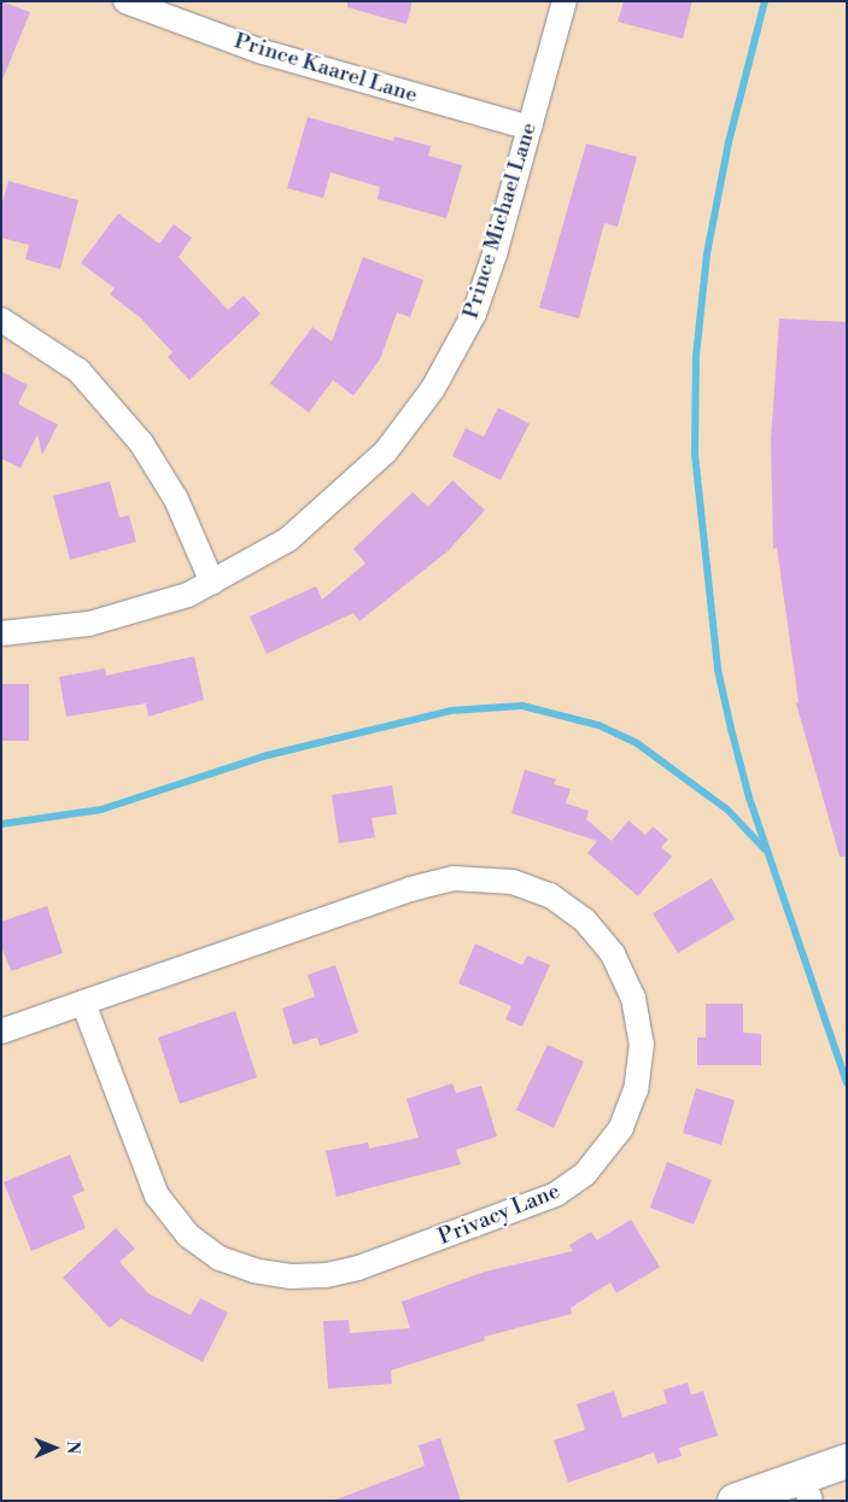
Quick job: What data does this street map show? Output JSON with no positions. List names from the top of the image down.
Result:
{
  "streets": {
    "street": ["Prince Kaarel Lane", "Prince Michael Lane", "Privacy Lane"]
  },
  "crossings": [
    ["Prince Kaarel Lane", "Prince Michael Lane"]
  ],
  "north": "right"
}
